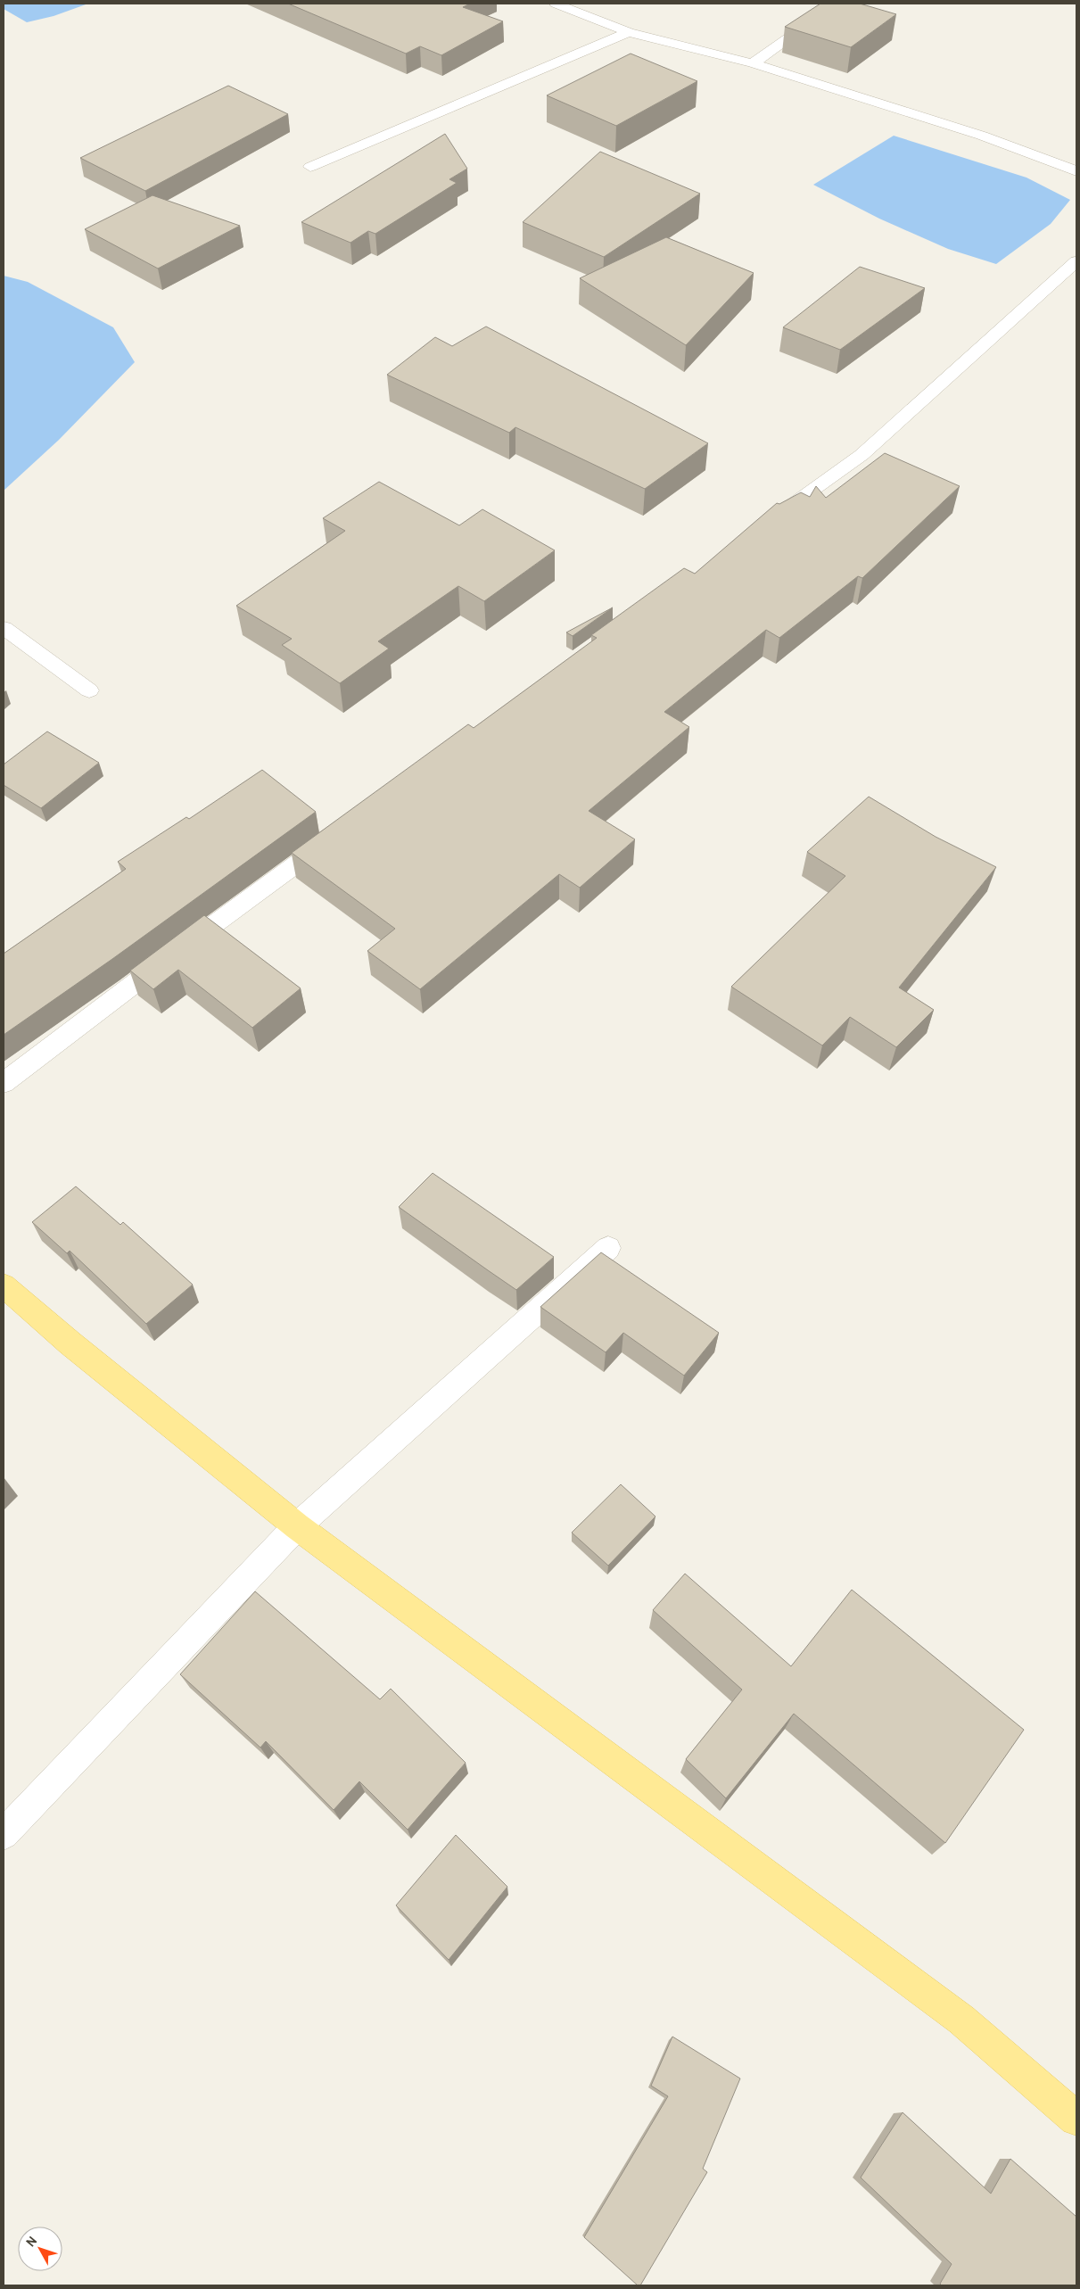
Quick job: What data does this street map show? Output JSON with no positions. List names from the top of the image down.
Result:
{
  "north": "top left"
}
